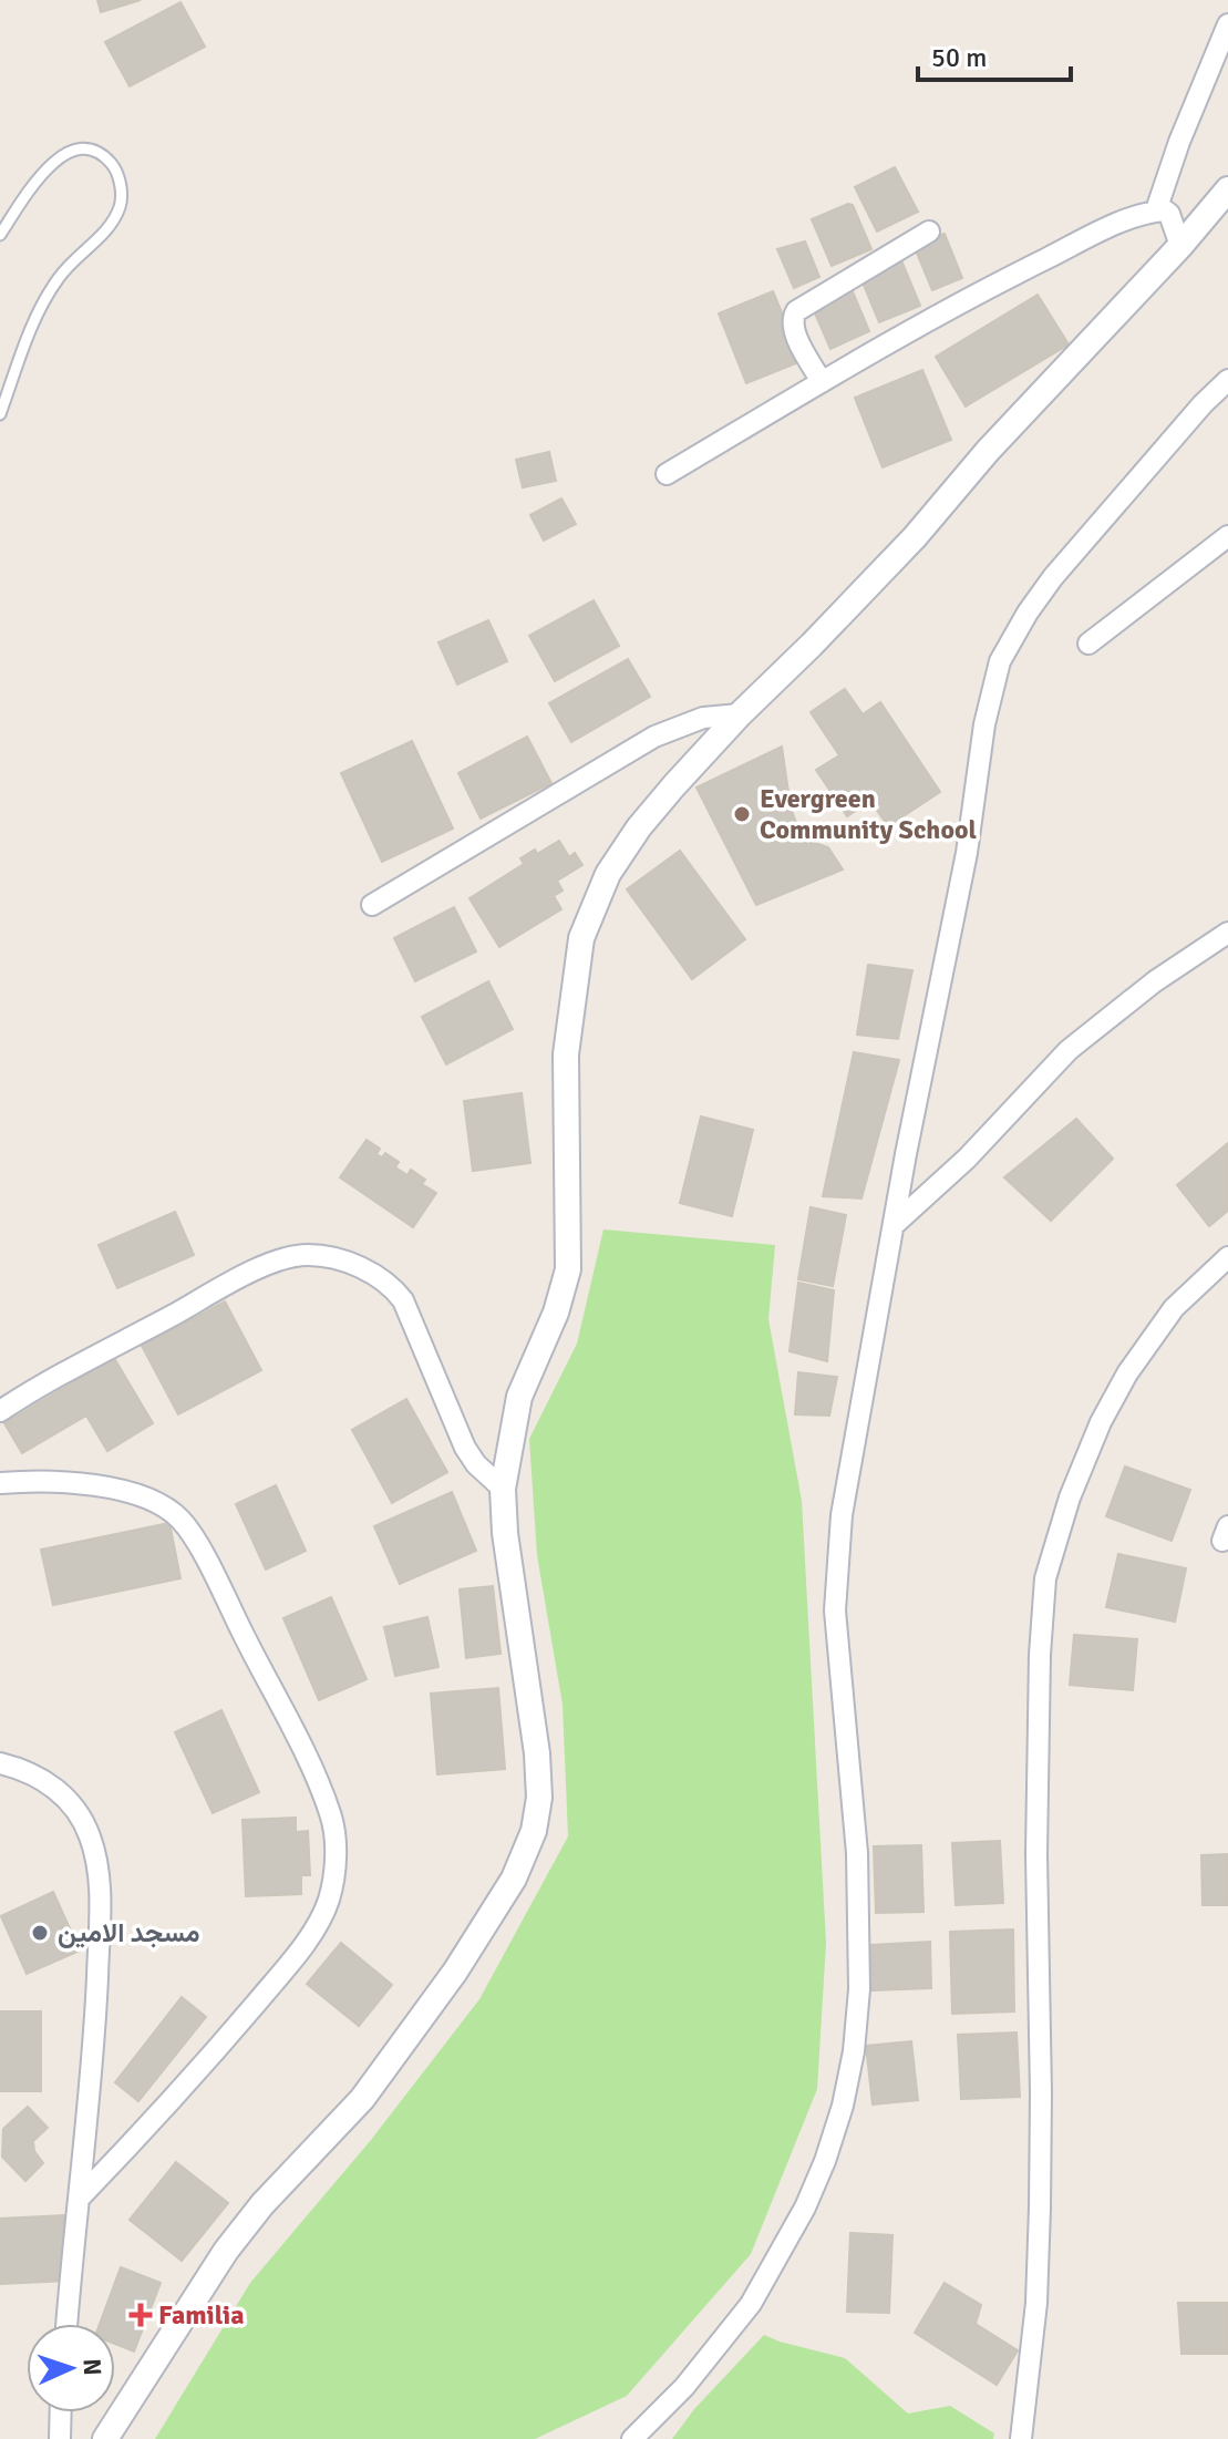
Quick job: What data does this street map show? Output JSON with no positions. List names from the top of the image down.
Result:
{
  "places": {
    "other": ["Evergreen Community School", "مسجد الامين"],
    "health": ["Familia"]
  },
  "scale_bar": "50 m",
  "north": "right"
}
